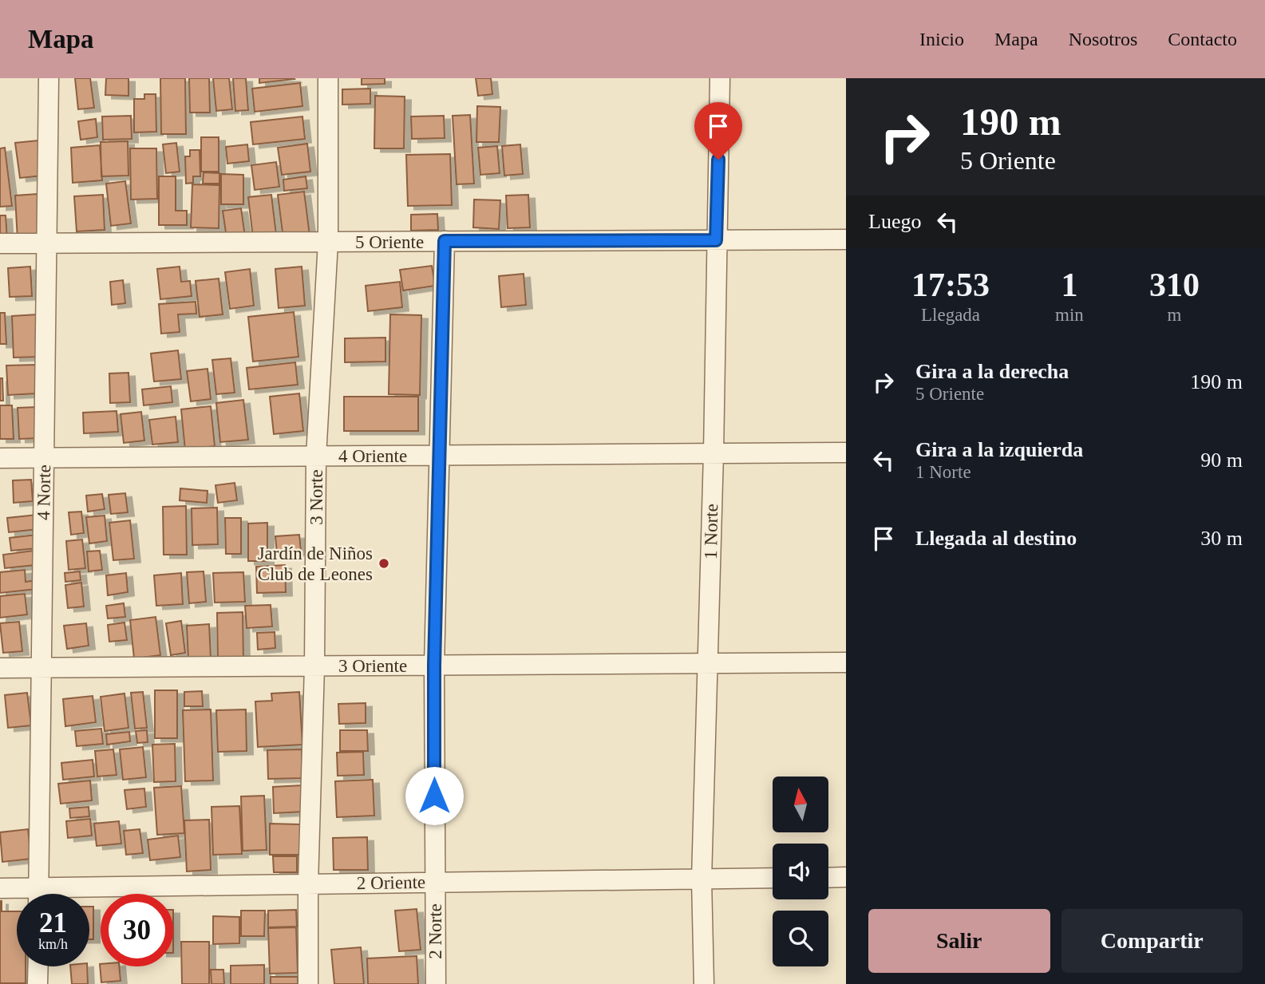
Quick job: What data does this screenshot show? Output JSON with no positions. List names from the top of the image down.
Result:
{
  "streets": {
    "street": [
      "5 Oriente",
      "4 Oriente",
      "4 Norte",
      "3 Norte",
      "1 Norte",
      "3 Oriente",
      "2 Oriente",
      "2 Norte"
    ]
  },
  "crossings": [
    ["5 Oriente", "4 Norte"],
    ["5 Oriente", "3 Norte"],
    ["5 Oriente", "1 Norte"],
    ["5 Oriente", "2 Norte"],
    ["4 Oriente", "4 Norte"],
    ["4 Oriente", "3 Norte"],
    ["4 Oriente", "1 Norte"],
    ["4 Oriente", "2 Norte"],
    ["4 Norte", "3 Oriente"],
    ["3 Norte", "3 Oriente"],
    ["3 Norte", "2 Oriente"],
    ["1 Norte", "3 Oriente"],
    ["1 Norte", "2 Oriente"],
    ["3 Oriente", "2 Norte"],
    ["2 Oriente", "2 Norte"]
  ],
  "places": ["Jardín de Niños Club de Leones"],
  "north": "top",
  "page": {
    "header": "Mapa",
    "nav": [
      "Inicio",
      "Mapa",
      "Nosotros",
      "Contacto"
    ],
    "turn": ["190 m", "5 Oriente"],
    "then": "Luego",
    "eta": [
      "17:53",
      "Llegada",
      "1",
      "min",
      "310",
      "m"
    ],
    "list": [
      {
        "name": "Gira a la derecha",
        "note": "5 Oriente",
        "value": "190 m"
      },
      {
        "name": "Gira a la izquierda",
        "note": "1 Norte",
        "value": "90 m"
      },
      {
        "name": "Llegada al destino",
        "value": "30 m"
      }
    ],
    "speed": "21 km/h",
    "limit": "30",
    "buttons": ["Salir", "Compartir"]
  }
}
